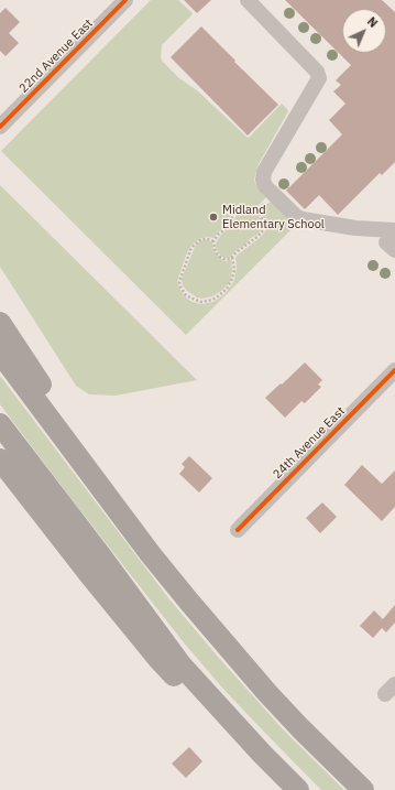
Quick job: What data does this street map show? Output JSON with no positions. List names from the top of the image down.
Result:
{
  "streets": {
    "street": ["22nd Avenue East", "24th Avenue East"]
  },
  "places": ["Midland Elementary School"],
  "north": "top right"
}
